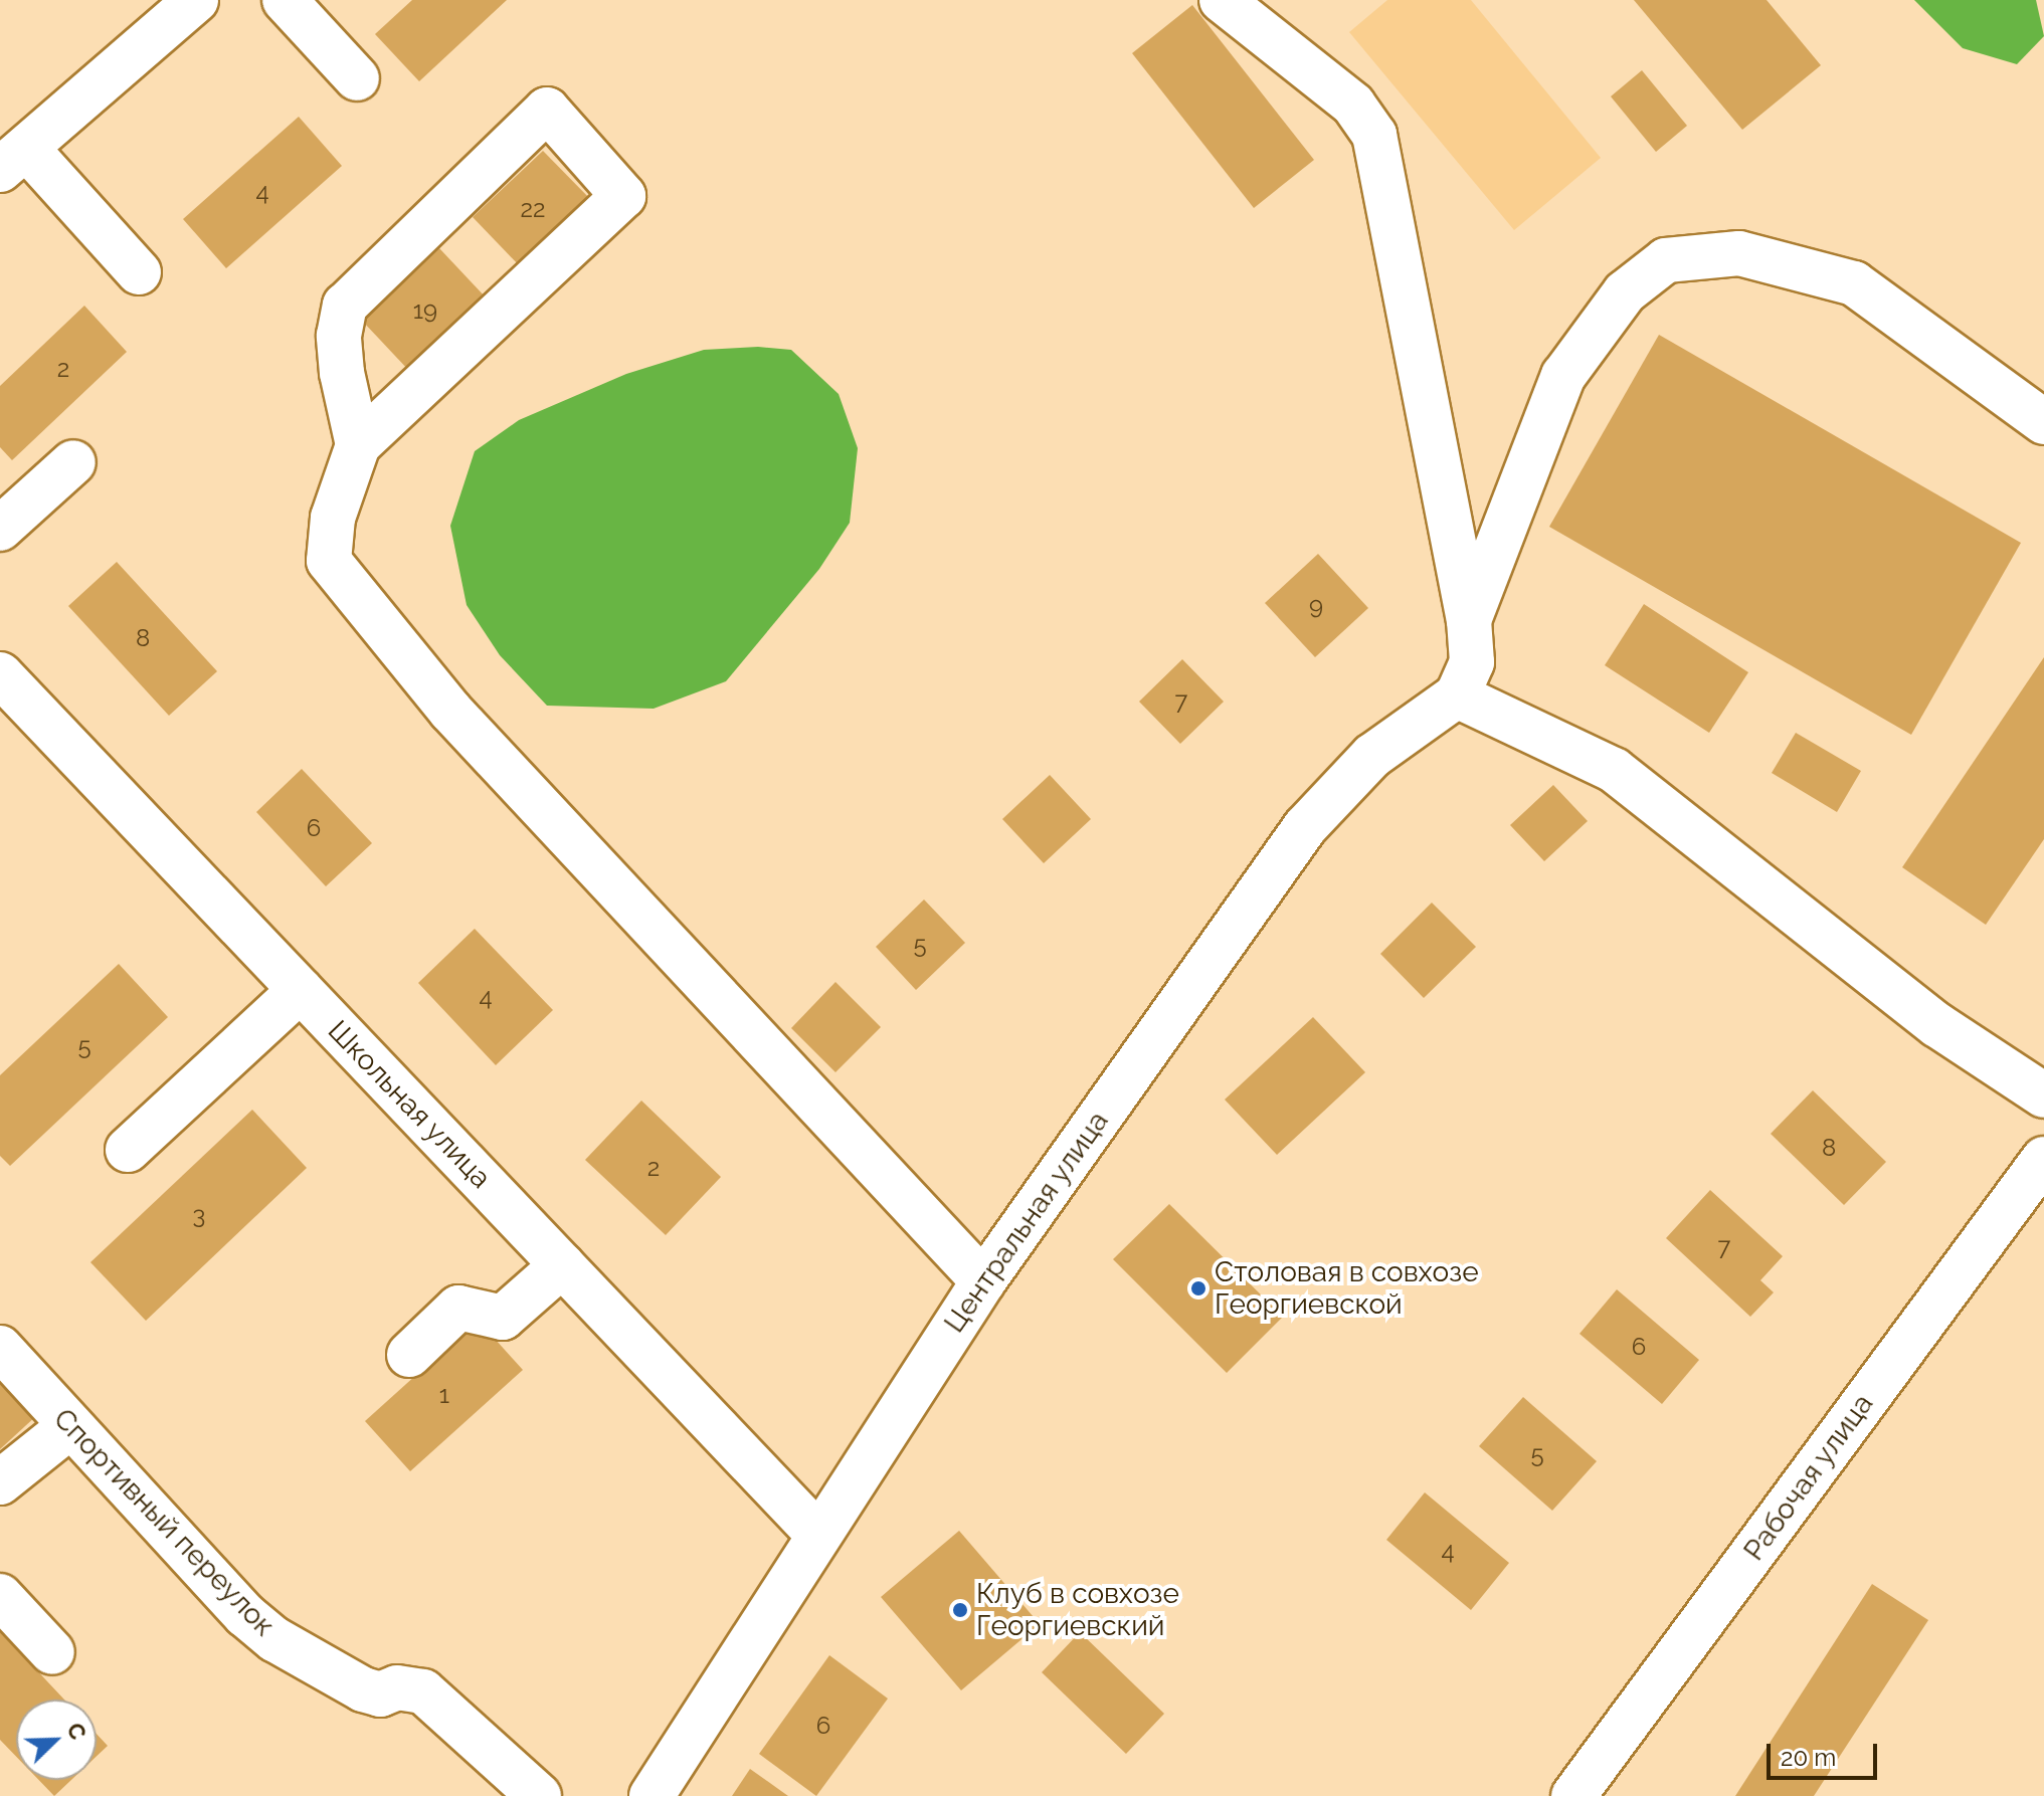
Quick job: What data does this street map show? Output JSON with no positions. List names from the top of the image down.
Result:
{
  "streets": {
    "street": [
      "Школьная улица",
      "Центральная улица",
      "Рабочая улица",
      "Спортивный переулок"
    ]
  },
  "crossings": [
    ["Школьная улица", "Центральная улица"]
  ],
  "places": ["Столовая в совхозе Георгиевской", "Клуб в совхозе Георгиевский"],
  "house_numbers": [
    "4",
    "22",
    "19",
    "2",
    "9",
    "8",
    "7",
    "6",
    "5",
    "4",
    "5",
    "8",
    "2",
    "3",
    "7",
    "6",
    "1",
    "5",
    "4",
    "6"
  ],
  "scale_bar": "20 m",
  "north": "top right"
}
